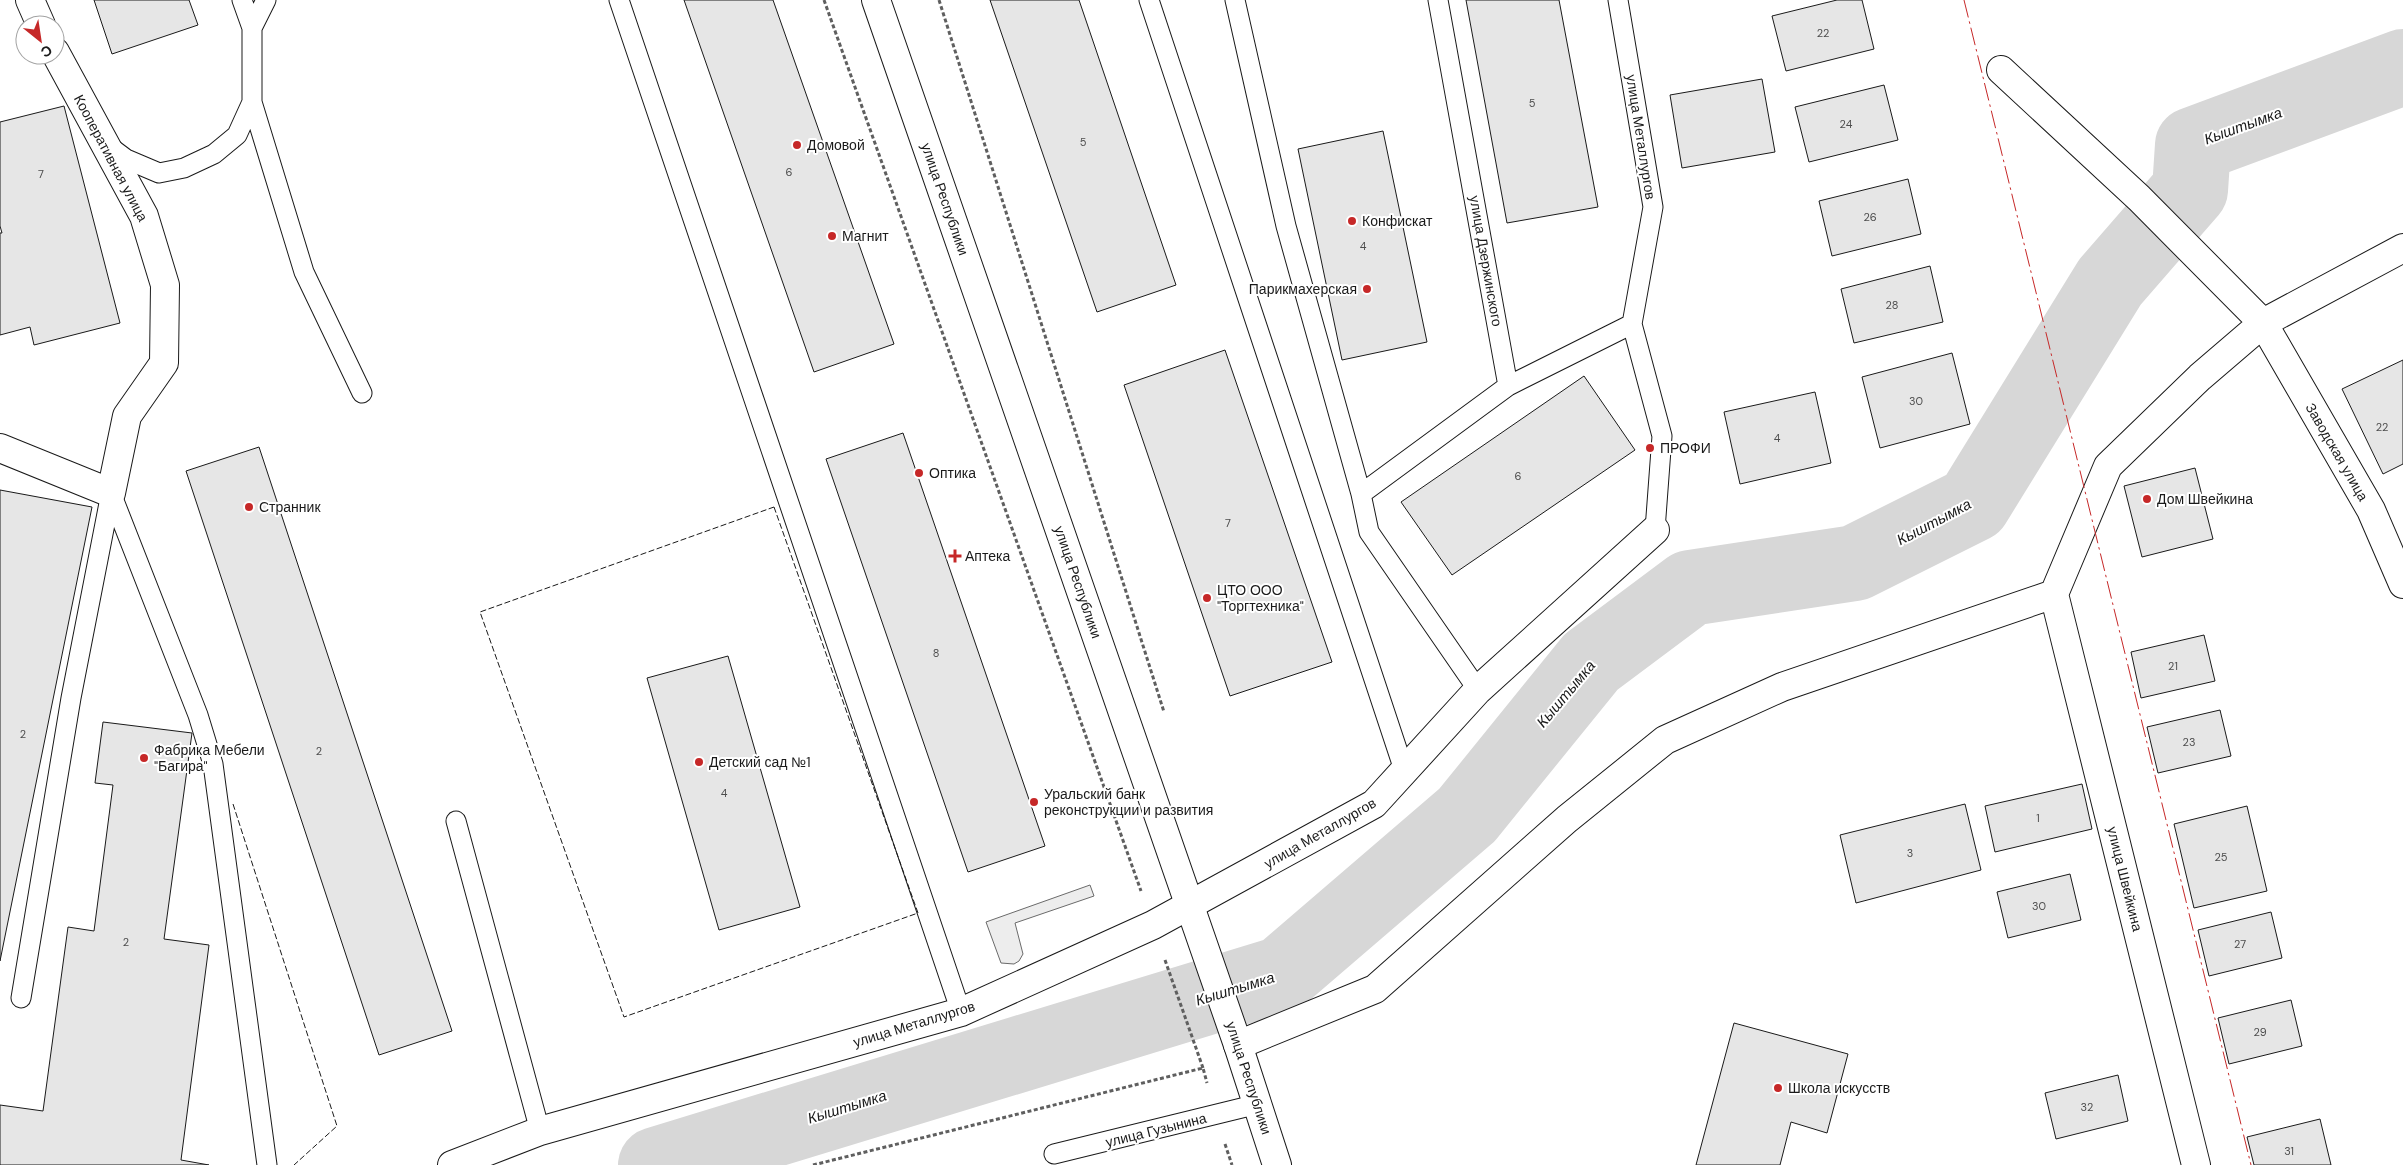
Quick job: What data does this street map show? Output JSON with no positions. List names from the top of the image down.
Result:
{
  "streets": {
    "street": [
      "улица Металлургов",
      "Кооперативная улица",
      "улица Республики",
      "Заводская улица",
      "улица Швейкина"
    ],
    "lane": ["улица Дзержинского", "улица Гузынина"]
  },
  "crossings": [
    ["улица Металлургов", "улица Республики"],
    ["улица Республики", "улица Гузынина"]
  ],
  "water": ["Кыштымка"],
  "places": {
    "other": [
      "Домовой",
      "Конфискат",
      "Магнит",
      "Парикмахерская",
      "ПРОФИ",
      "Оптика",
      "Дом Швейкина",
      "Странник",
      "ЦТО ООО \"Торгтехника\"",
      "Фабрика Мебели \"Багира\"",
      "Детский сад №1",
      "Уральский банк реконструкции и развития",
      "Школа искусств"
    ],
    "health": ["Аптека"]
  },
  "house_numbers": [
    "22",
    "5",
    "24",
    "5",
    "6",
    "7",
    "26",
    "4",
    "28",
    "30",
    "22",
    "4",
    "6",
    "7",
    "8",
    "21",
    "2",
    "23",
    "2",
    "4",
    "1",
    "3",
    "25",
    "30",
    "2",
    "27",
    "29",
    "32",
    "31"
  ],
  "north": "bottom right"
}
